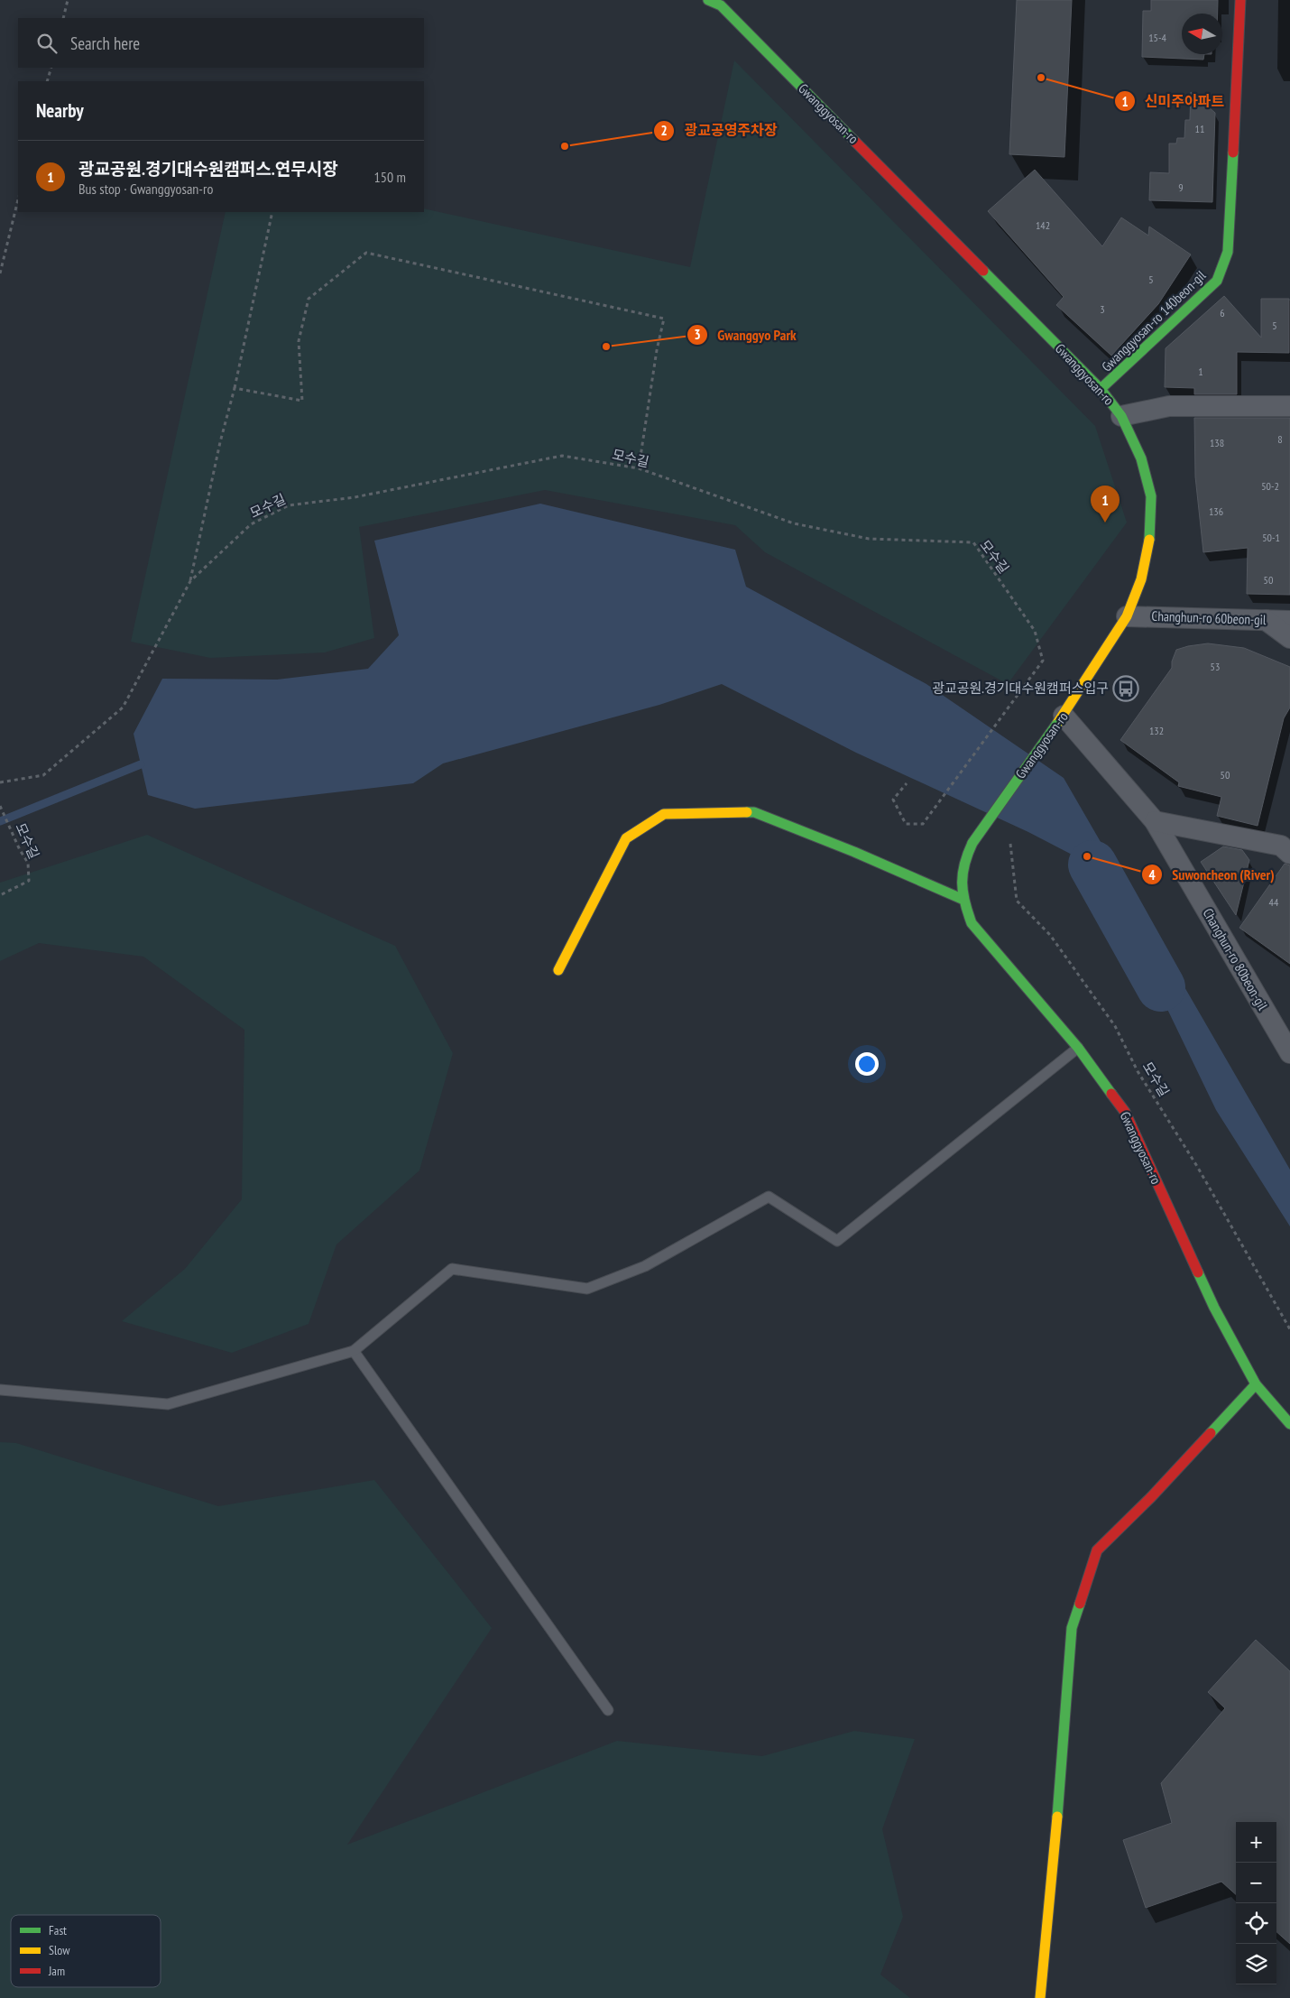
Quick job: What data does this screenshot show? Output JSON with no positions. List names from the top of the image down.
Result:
{
  "streets": {
    "street": [
      "Gwanggyosan-ro",
      "Gwanggyosan-ro 140beon-gil",
      "Changhun-ro 60beon-gil",
      "Changhun-ro 80beon-gil"
    ],
    "path": ["모수길"]
  },
  "crossings": [
    ["Gwanggyosan-ro", "Gwanggyosan-ro 140beon-gil"],
    ["Gwanggyosan-ro", "Changhun-ro 60beon-gil"],
    ["Gwanggyosan-ro", "Changhun-ro 80beon-gil"]
  ],
  "places": {
    "other": [
      "신미주아파트",
      "광교공영주차장",
      "Gwanggyo Park",
      "Suwoncheon (River)"
    ],
    "bus stop": ["광교공원.경기대수원캠퍼스입구"]
  },
  "house_numbers": [
    "15-4",
    "11",
    "9",
    "142",
    "5",
    "3",
    "6",
    "5",
    "1",
    "8",
    "138",
    "50-2",
    "136",
    "50-1",
    "50",
    "53",
    "132",
    "50",
    "44"
  ],
  "legend": ["Fast", "Slow", "Jam"],
  "north": "left",
  "page": {
    "search": "Search here",
    "heading": "Nearby",
    "list": [
      {
        "mark": "1",
        "name": "광교공원.경기대수원캠퍼스.연무시장",
        "note": "Bus stop · Gwanggyosan-ro",
        "value": "150 m"
      }
    ],
    "pins": "1",
    "map_buttons": ["+", "−"]
  }
}
